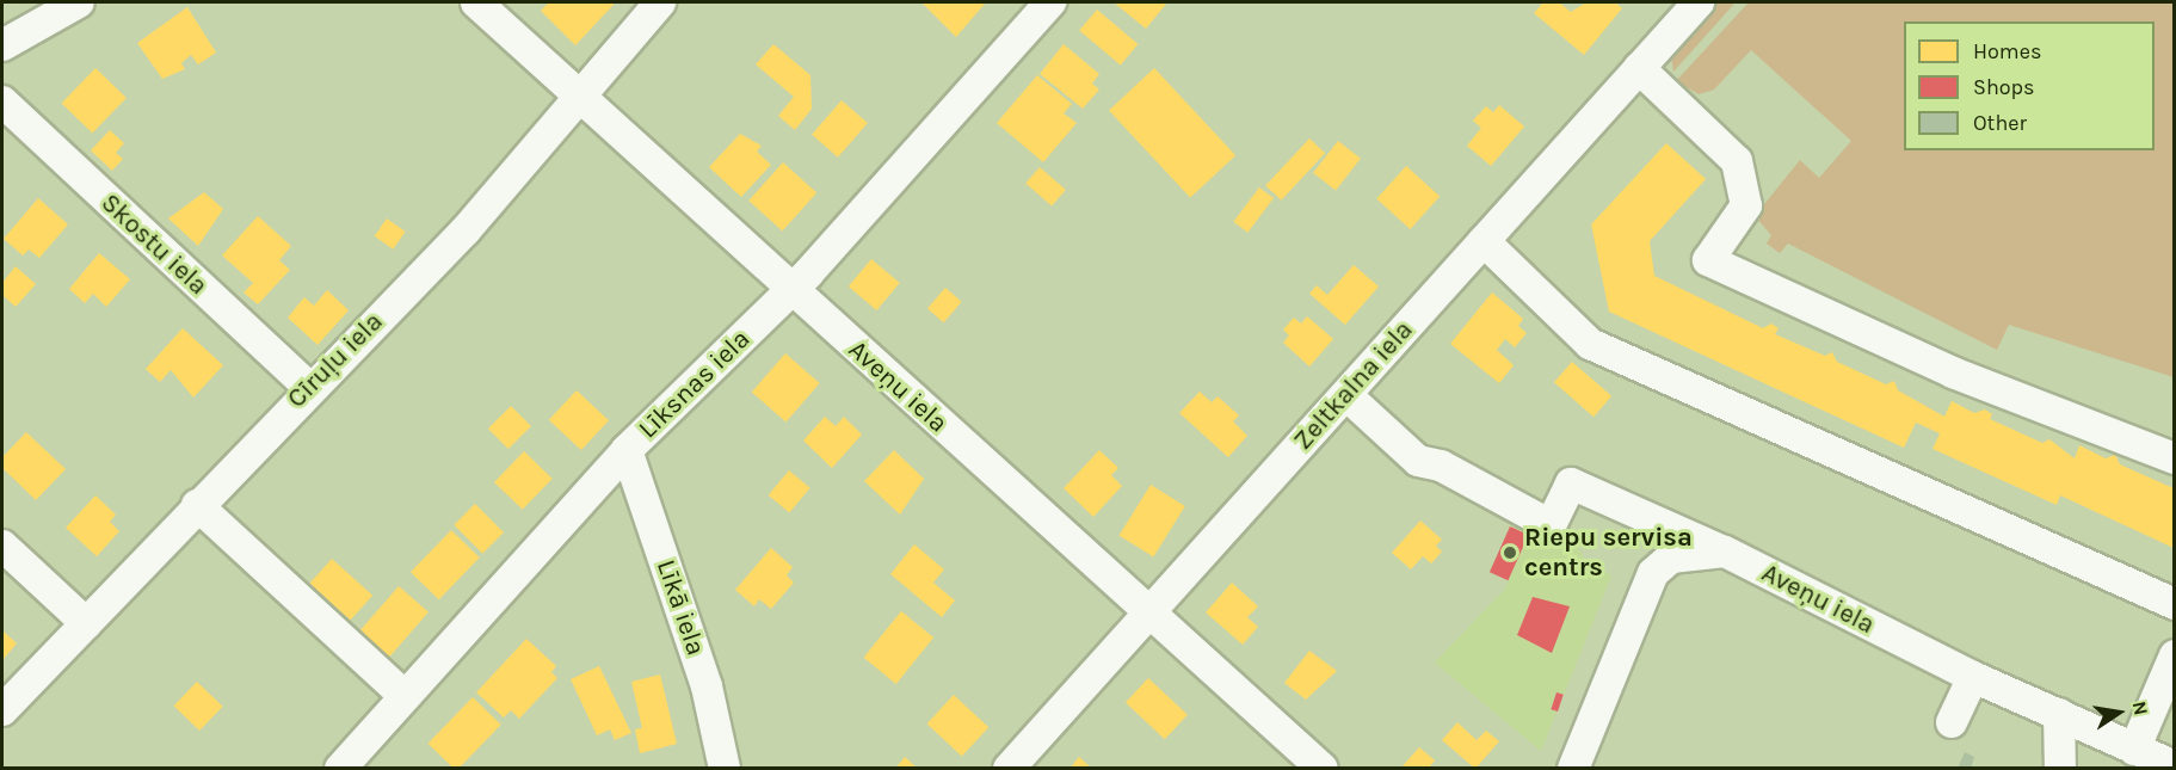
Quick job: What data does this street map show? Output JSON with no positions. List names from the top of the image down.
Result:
{
  "streets": {
    "street": [
      "Skostu iela",
      "Cīruļu iela",
      "Līksnas iela",
      "Zeltkalna iela",
      "Aveņu iela",
      "Līkā iela"
    ]
  },
  "crossings": [
    ["Skostu iela", "Cīruļu iela"],
    ["Cīruļu iela", "Aveņu iela"],
    ["Līksnas iela", "Aveņu iela"],
    ["Līksnas iela", "Līkā iela"],
    ["Zeltkalna iela", "Aveņu iela"]
  ],
  "places": ["Riepu servisa centrs"],
  "legend": ["Homes", "Shops", "Other"],
  "north": "right"
}
